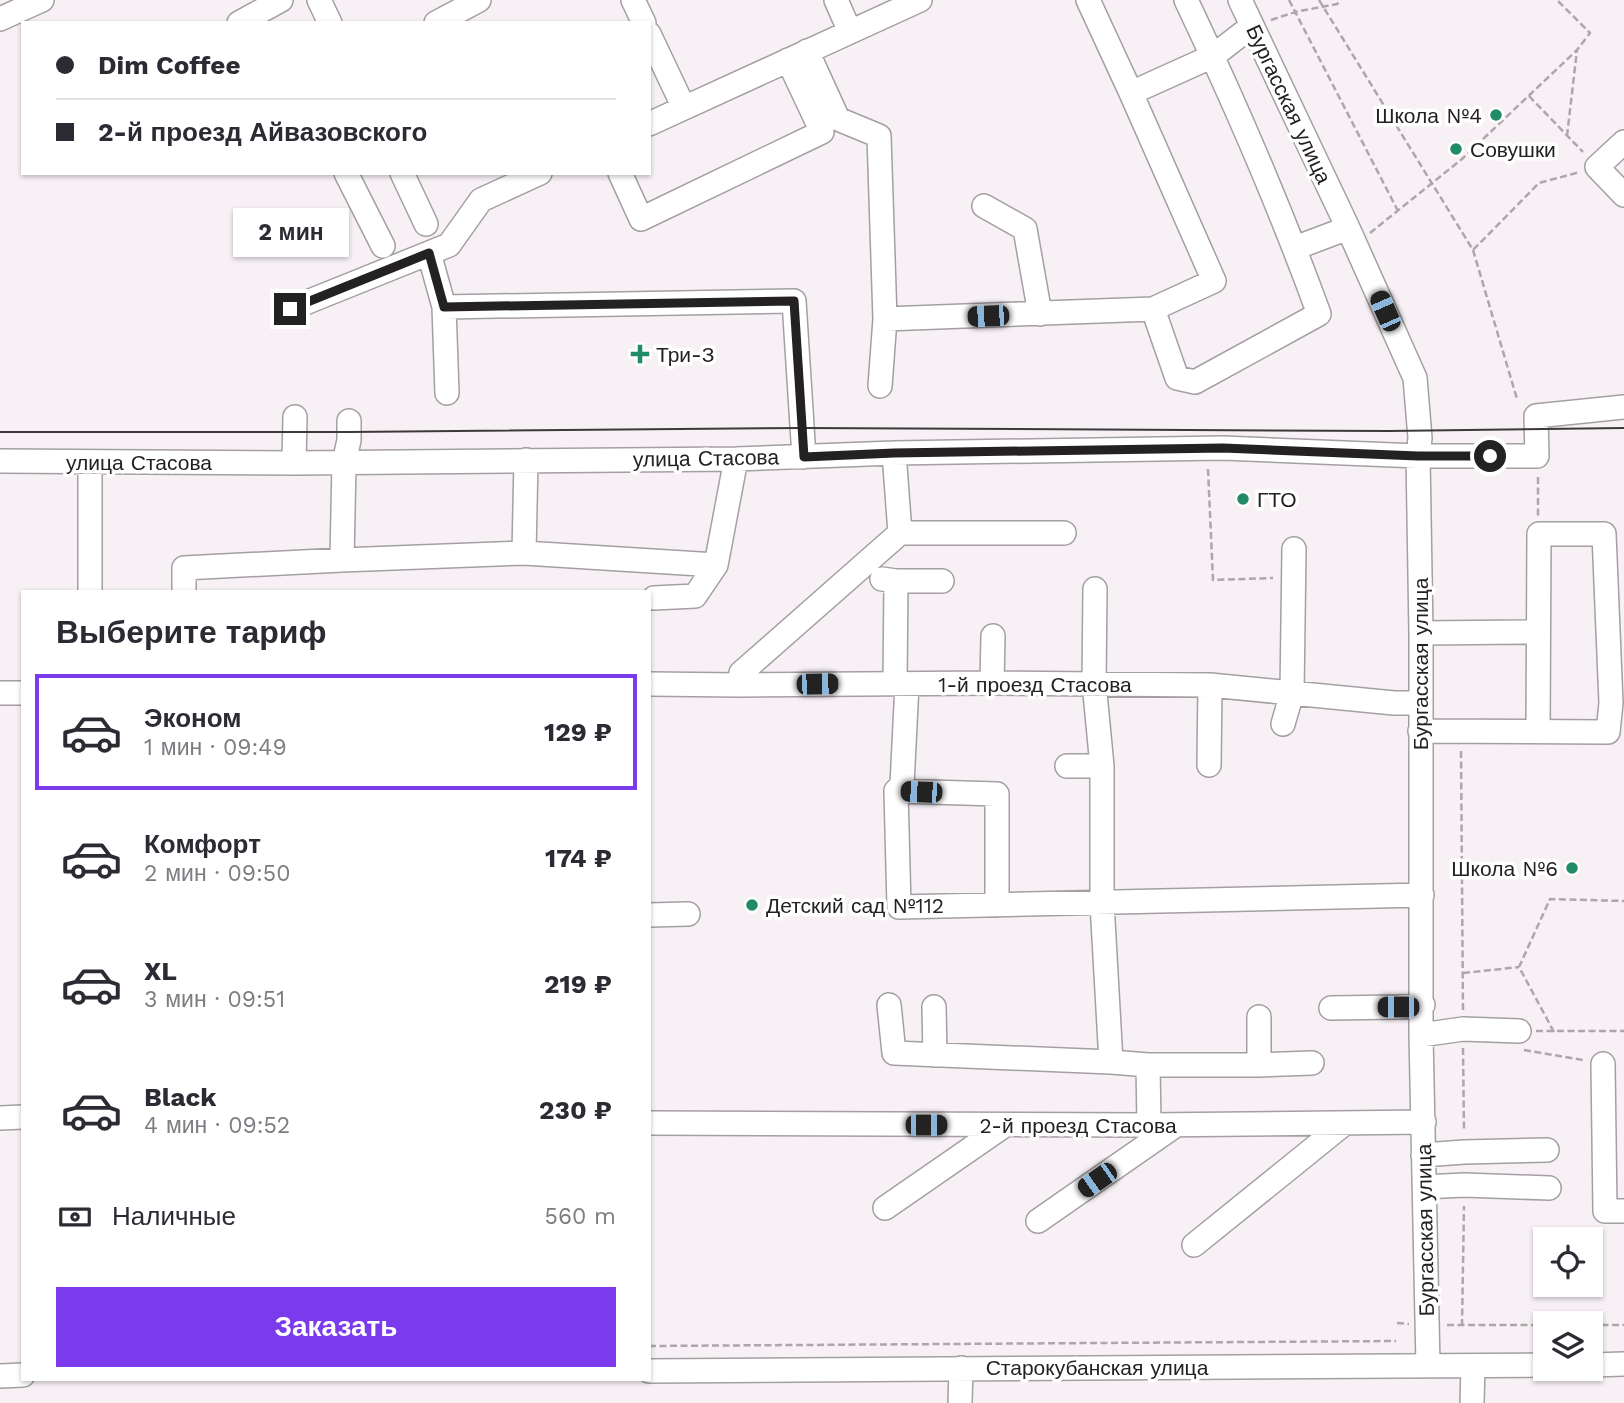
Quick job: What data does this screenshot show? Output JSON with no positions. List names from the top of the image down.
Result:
{
  "streets": {
    "street": [
      "Бургасская улица",
      "улица Стасова",
      "1-й проезд Стасова",
      "2-й проезд Стасова",
      "Старокубанская улица"
    ]
  },
  "crossings": [
    ["Бургасская улица", "улица Стасова"],
    ["Бургасская улица", "1-й проезд Стасова"],
    ["Бургасская улица", "2-й проезд Стасова"],
    ["Бургасская улица", "Старокубанская улица"]
  ],
  "places": {
    "other": [
      "Школа №4",
      "Совушки",
      "ГТО",
      "Школа №6",
      "Детский сад №112"
    ],
    "health": ["Три-З"]
  },
  "page": {
    "banner": ["Dim Coffee", "2-й проезд Айвазовского"],
    "bubble": "2 мин",
    "heading": "Выберите тариф",
    "list": [
      {
        "name": "Эконом",
        "note": "1 мин · 09:49",
        "value": "129 ₽"
      },
      {
        "name": "Комфорт",
        "note": "2 мин · 09:50",
        "value": "174 ₽"
      },
      {
        "name": "XL",
        "note": "3 мин · 09:51",
        "value": "219 ₽"
      },
      {
        "name": "Black",
        "note": "4 мин · 09:52",
        "value": "230 ₽"
      }
    ],
    "pay": ["Наличные", "560 m"],
    "buttons": "Заказать"
  }
}
